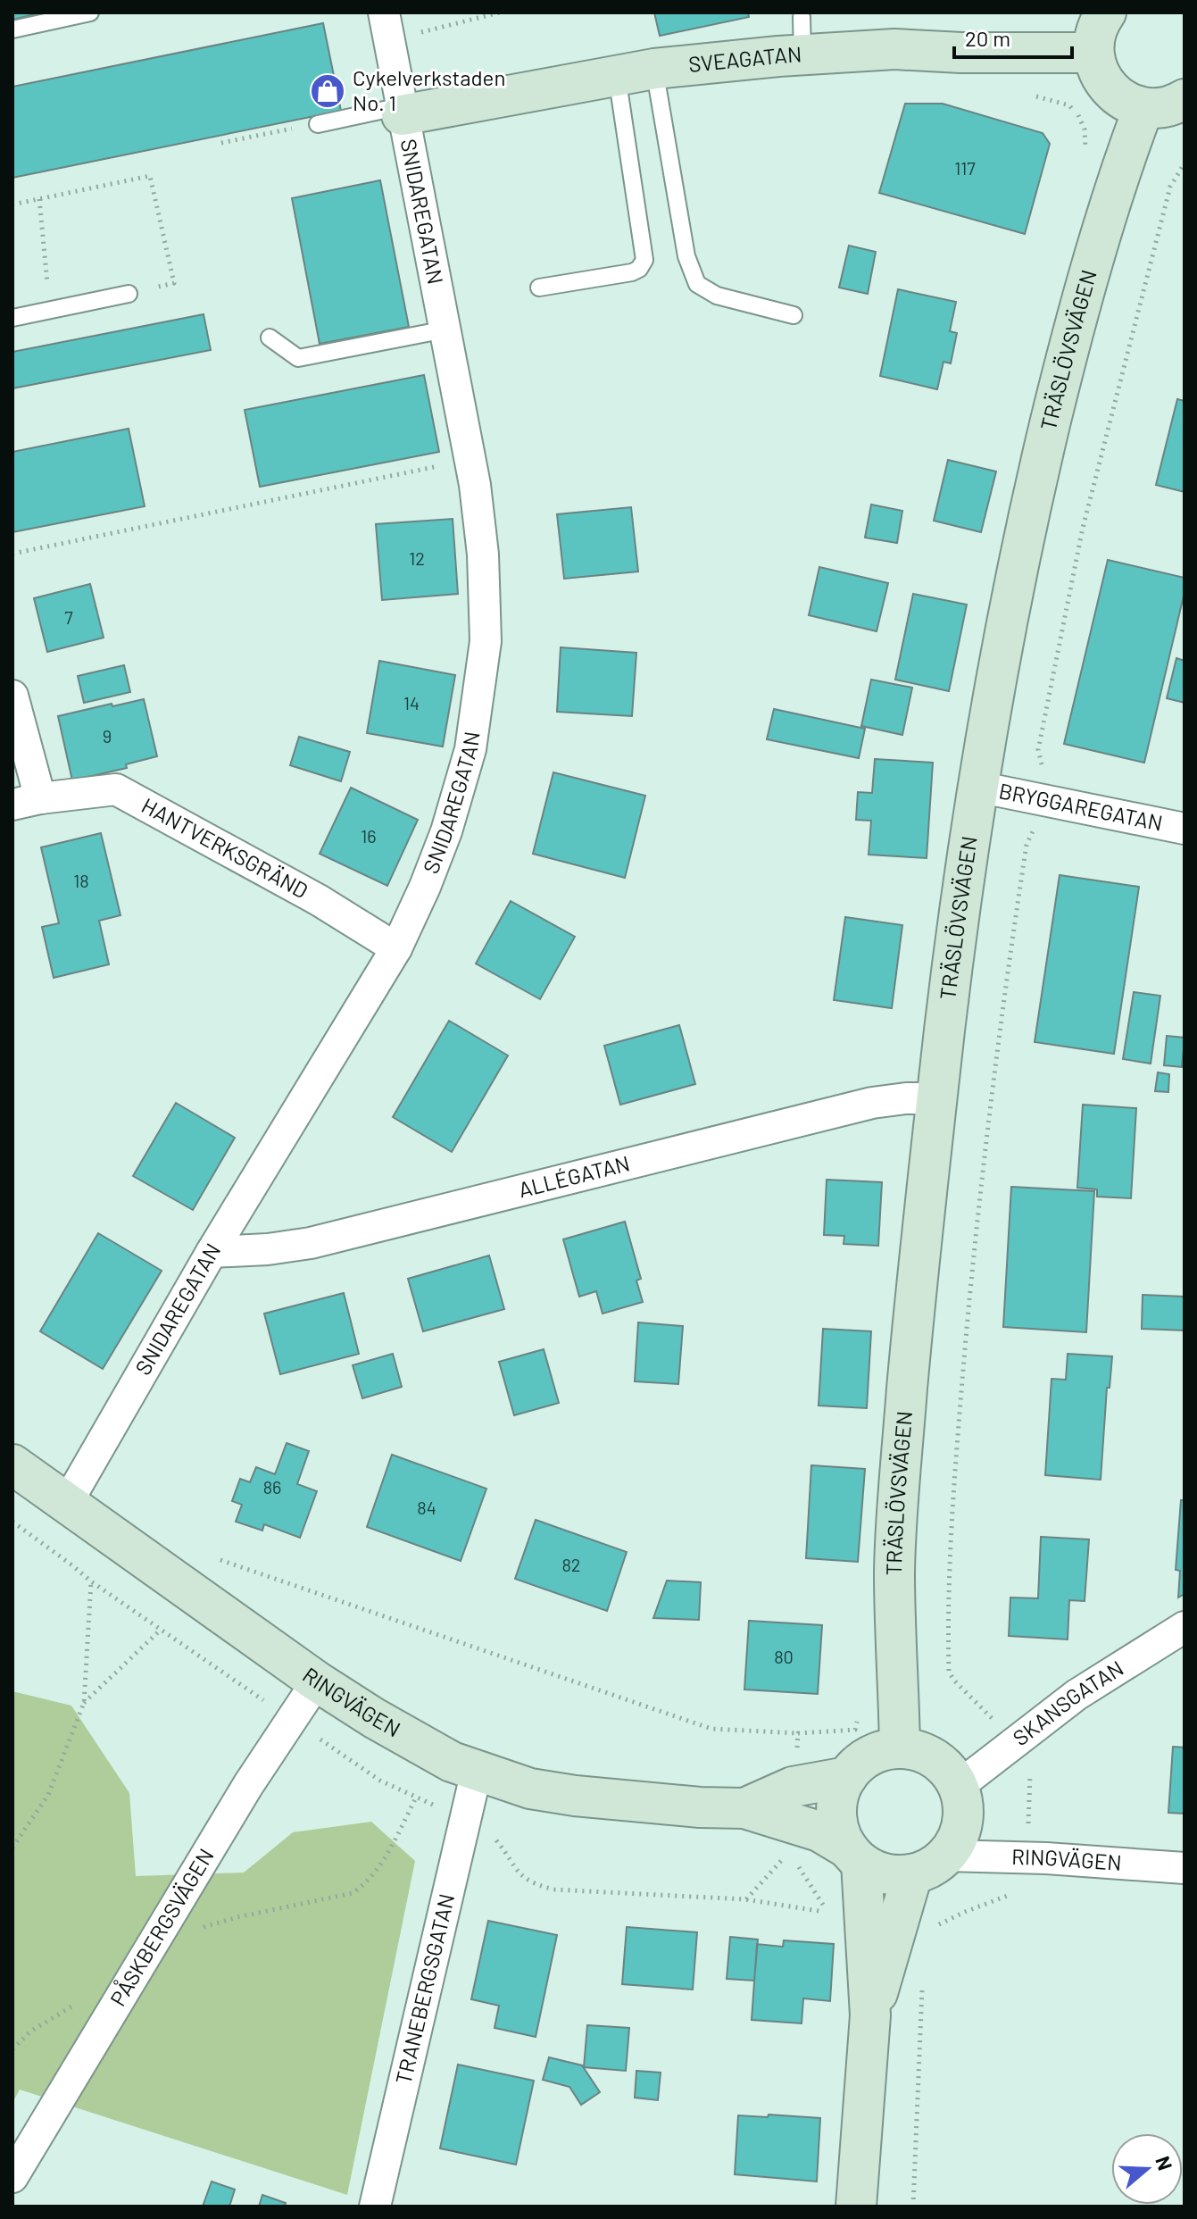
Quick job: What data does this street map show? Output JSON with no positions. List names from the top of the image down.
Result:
{
  "streets": {
    "street": [
      "SVEAGATAN",
      "SNIDAREGATAN",
      "TRÄSLÖVSVÄGEN",
      "BRYGGAREGATAN",
      "HANTVERKSGRÄND",
      "ALLÉGATAN",
      "RINGVÄGEN",
      "SKANSGATAN",
      "PÅSKBERGSVÄGEN",
      "TRANEBERGSGATAN"
    ]
  },
  "crossings": [
    ["SVEAGATAN", "SNIDAREGATAN"],
    ["SNIDAREGATAN", "HANTVERKSGRÄND"],
    ["SNIDAREGATAN", "ALLÉGATAN"],
    ["SNIDAREGATAN", "RINGVÄGEN"],
    ["TRÄSLÖVSVÄGEN", "BRYGGAREGATAN"],
    ["TRÄSLÖVSVÄGEN", "ALLÉGATAN"],
    ["TRÄSLÖVSVÄGEN", "RINGVÄGEN"],
    ["TRÄSLÖVSVÄGEN", "SKANSGATAN"],
    ["RINGVÄGEN", "SKANSGATAN"],
    ["RINGVÄGEN", "PÅSKBERGSVÄGEN"],
    ["RINGVÄGEN", "TRANEBERGSGATAN"]
  ],
  "places": {
    "shop": ["Cykelverkstaden No. 1"]
  },
  "house_numbers": [
    "117",
    "12",
    "7",
    "14",
    "9",
    "16",
    "18",
    "86",
    "84",
    "82",
    "80"
  ],
  "scale_bar": "20 m",
  "north": "right"
}
